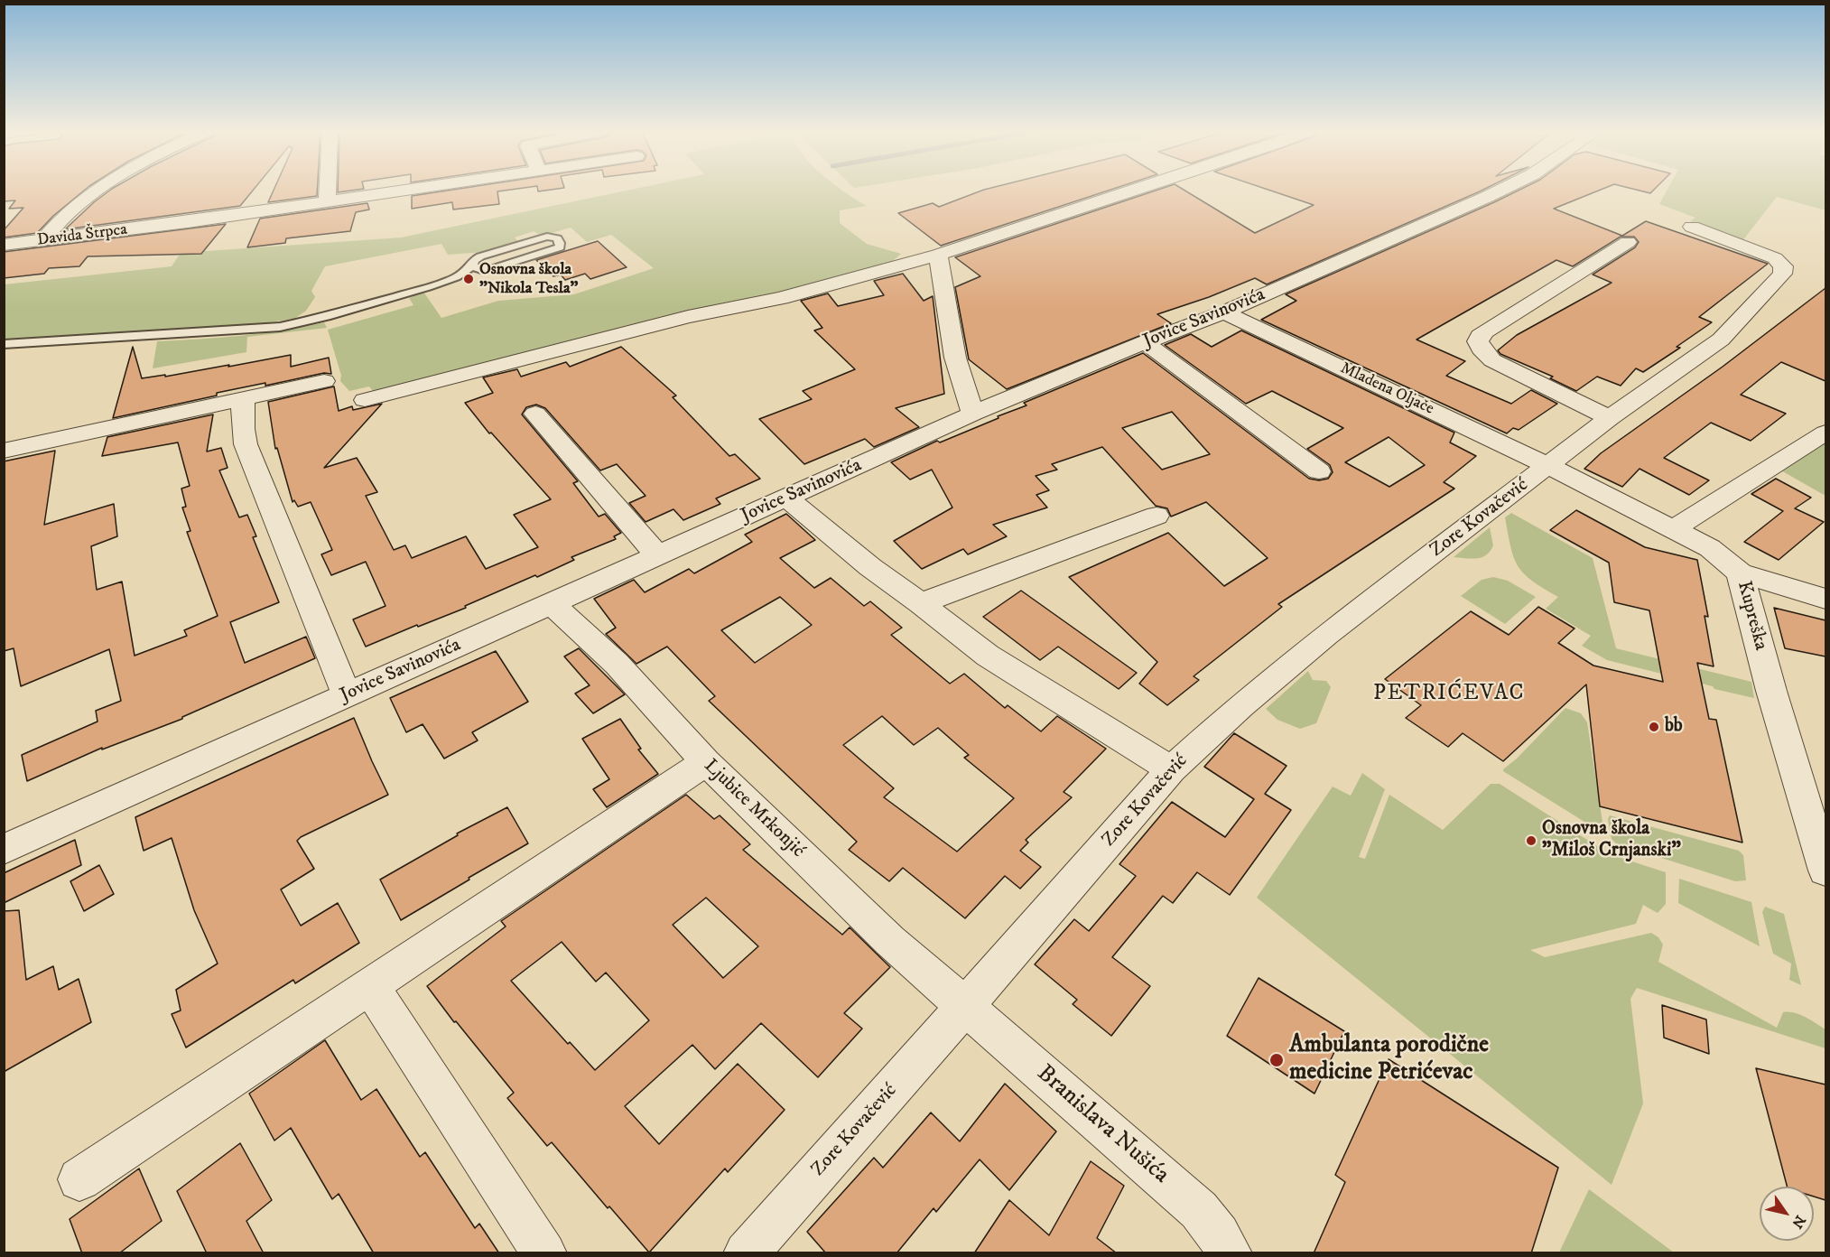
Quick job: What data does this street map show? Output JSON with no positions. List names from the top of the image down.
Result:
{
  "streets": {
    "street": [
      "Davida Štrpca",
      "Jovice Savinovića",
      "Mladena Oljače",
      "Zore Kovačević",
      "Kupreška",
      "Ljubice Mrkonjić",
      "Branislava Nušića"
    ]
  },
  "crossings": [
    ["Jovice Savinovića", "Mladena Oljače"],
    ["Jovice Savinovića", "Ljubice Mrkonjić"],
    ["Mladena Oljače", "Zore Kovačević"],
    ["Mladena Oljače", "Kupreška"],
    ["Zore Kovačević", "Kupreška"],
    ["Zore Kovačević", "Ljubice Mrkonjić"],
    ["Zore Kovačević", "Branislava Nušića"],
    ["Ljubice Mrkonjić", "Branislava Nušića"]
  ],
  "districts": ["PETRIĆEVAC"],
  "places": [
    "Osnovna škola \"Nikola Tesla\"",
    "bb",
    "Osnovna škola \"Miloš Crnjanski\"",
    "Ambulanta porodične medicine Petrićevac"
  ],
  "north": "bottom right"
}
